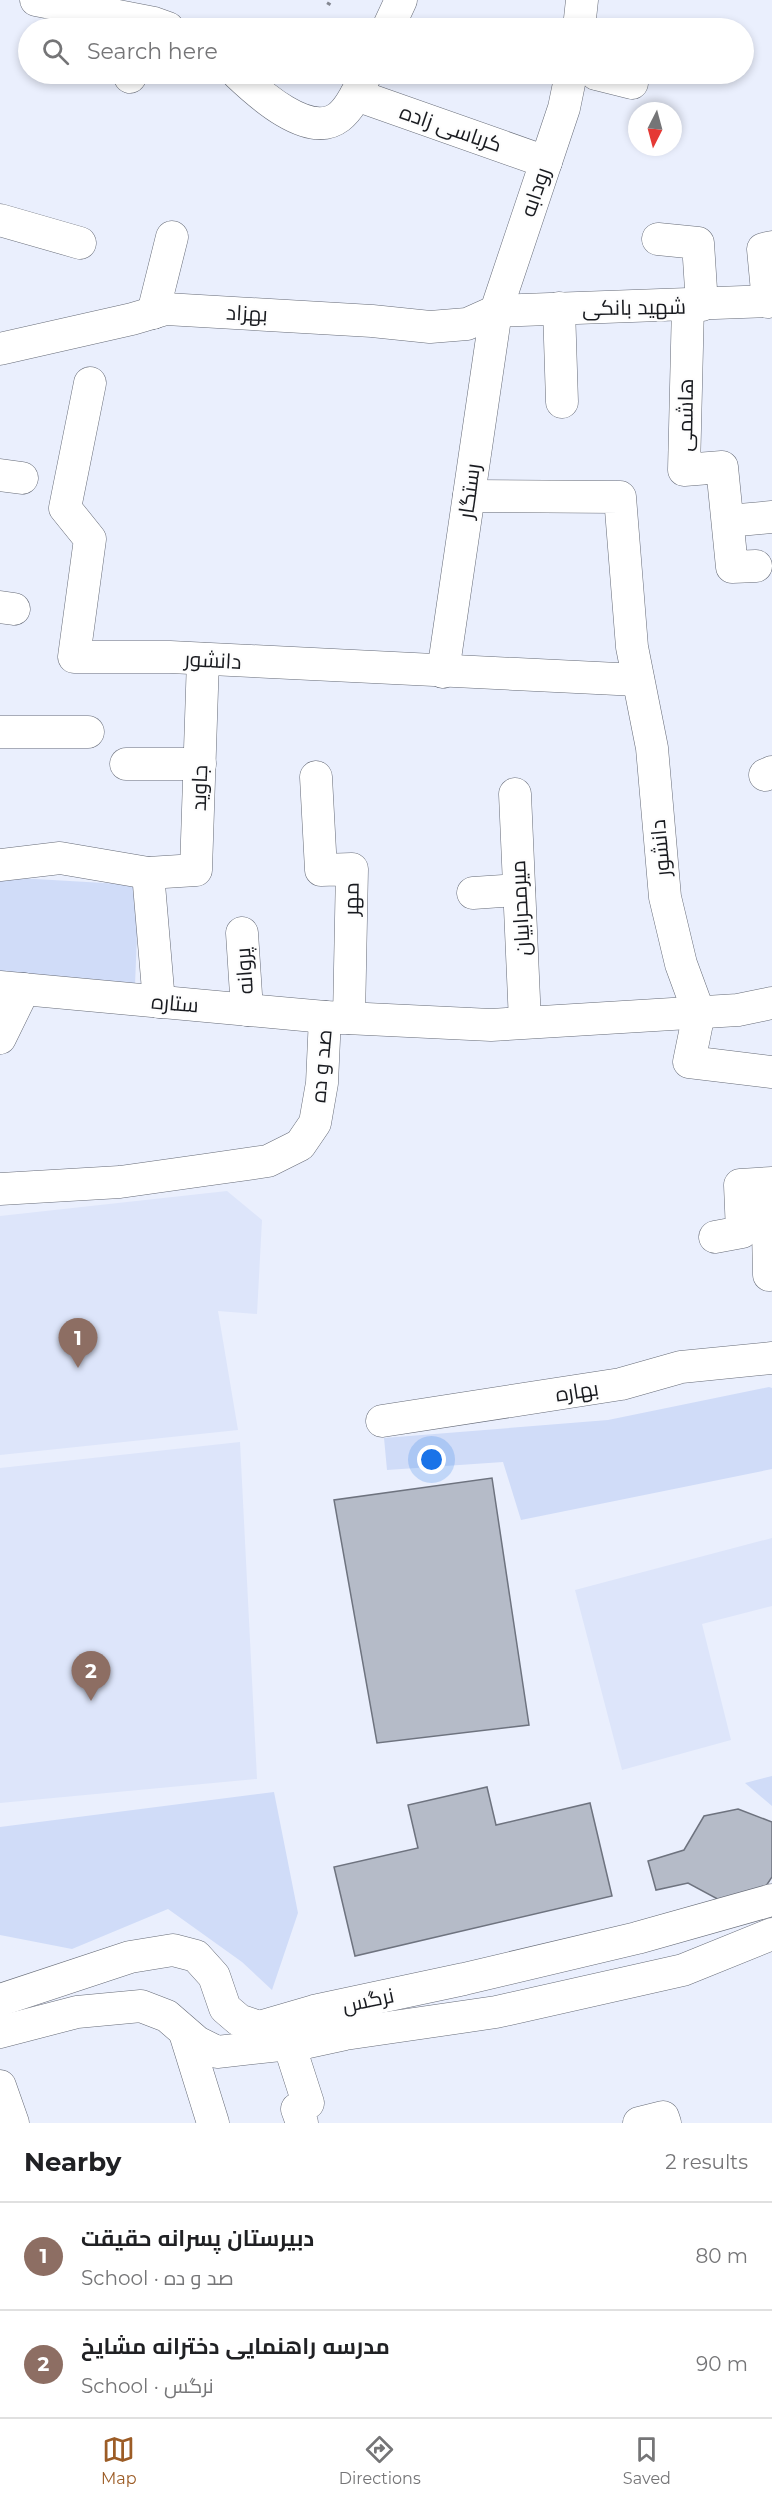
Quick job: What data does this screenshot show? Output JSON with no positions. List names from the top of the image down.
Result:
{
  "streets": {
    "street": [
      "کرباسی زاده",
      "رودابه",
      "شهید بانکی",
      "بهزاد",
      "هاشمی",
      "رستگار",
      "دانشور",
      "جاوید",
      "مهر",
      "میرمحرابیان",
      "پروانه",
      "ستاره",
      "صد و ده",
      "بهاره",
      "نرگس"
    ]
  },
  "crossings": [
    ["کرباسی زاده", "رودابه"],
    ["رودابه", "شهید بانکی"],
    ["رودابه", "بهزاد"],
    ["رودابه", "رستگار"],
    ["شهید بانکی", "بهزاد"],
    ["شهید بانکی", "هاشمی"],
    ["شهید بانکی", "رستگار"],
    ["بهزاد", "رستگار"],
    ["رستگار", "دانشور"],
    ["دانشور", "جاوید"],
    ["دانشور", "صد و ده"],
    ["مهر", "ستاره"],
    ["مهر", "صد و ده"],
    ["میرمحرابیان", "صد و ده"],
    ["پروانه", "ستاره"],
    ["ستاره", "صد و ده"]
  ],
  "north": "bottom",
  "page": {
    "search": "Search here",
    "pins": ["1", "2"],
    "heading": ["Nearby", "2 results"],
    "list": [
      {
        "mark": "1",
        "name": "دبیرستان پسرانه حقیقت",
        "note": "School · صد و ده",
        "value": "80 m"
      },
      {
        "mark": "2",
        "name": "مدرسه راهنمایی دخترانه مشایخ",
        "note": "School · نرگس",
        "value": "90 m"
      }
    ],
    "nav": ["Map", "Directions", "Saved"]
  }
}
